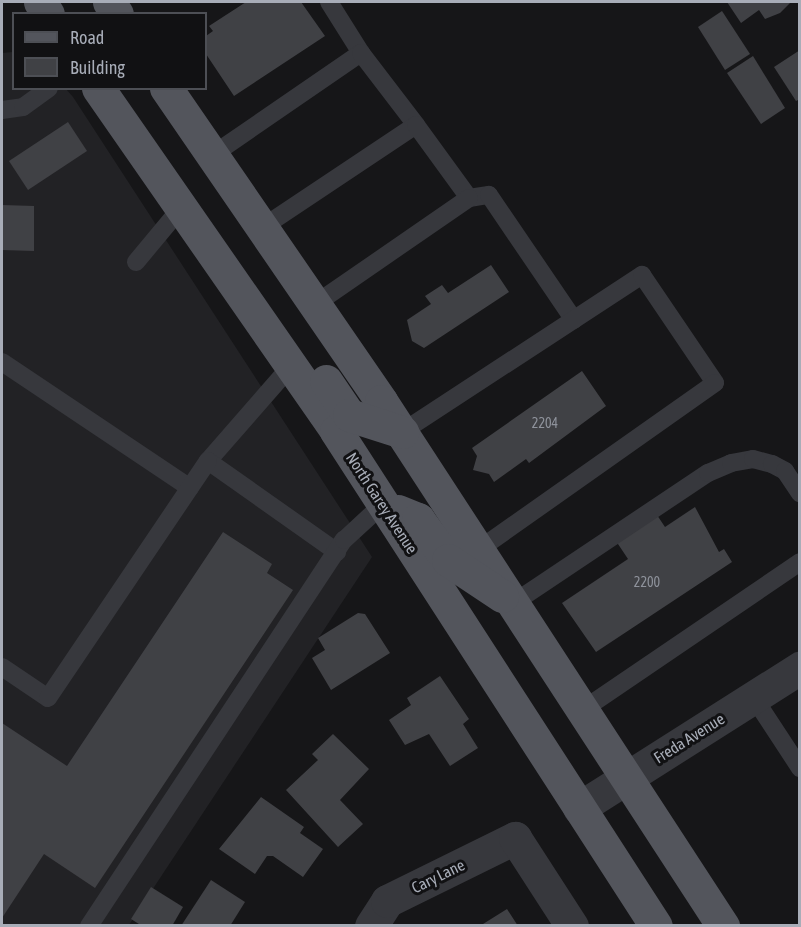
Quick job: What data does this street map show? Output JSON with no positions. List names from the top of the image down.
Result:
{
  "streets": {
    "main road": ["North Garey Avenue"],
    "street": ["Freda Avenue", "Cary Lane"]
  },
  "crossings": [
    ["North Garey Avenue", "Freda Avenue"]
  ],
  "house_numbers": ["2204", "2200"],
  "legend": ["Road", "Building"]
}
